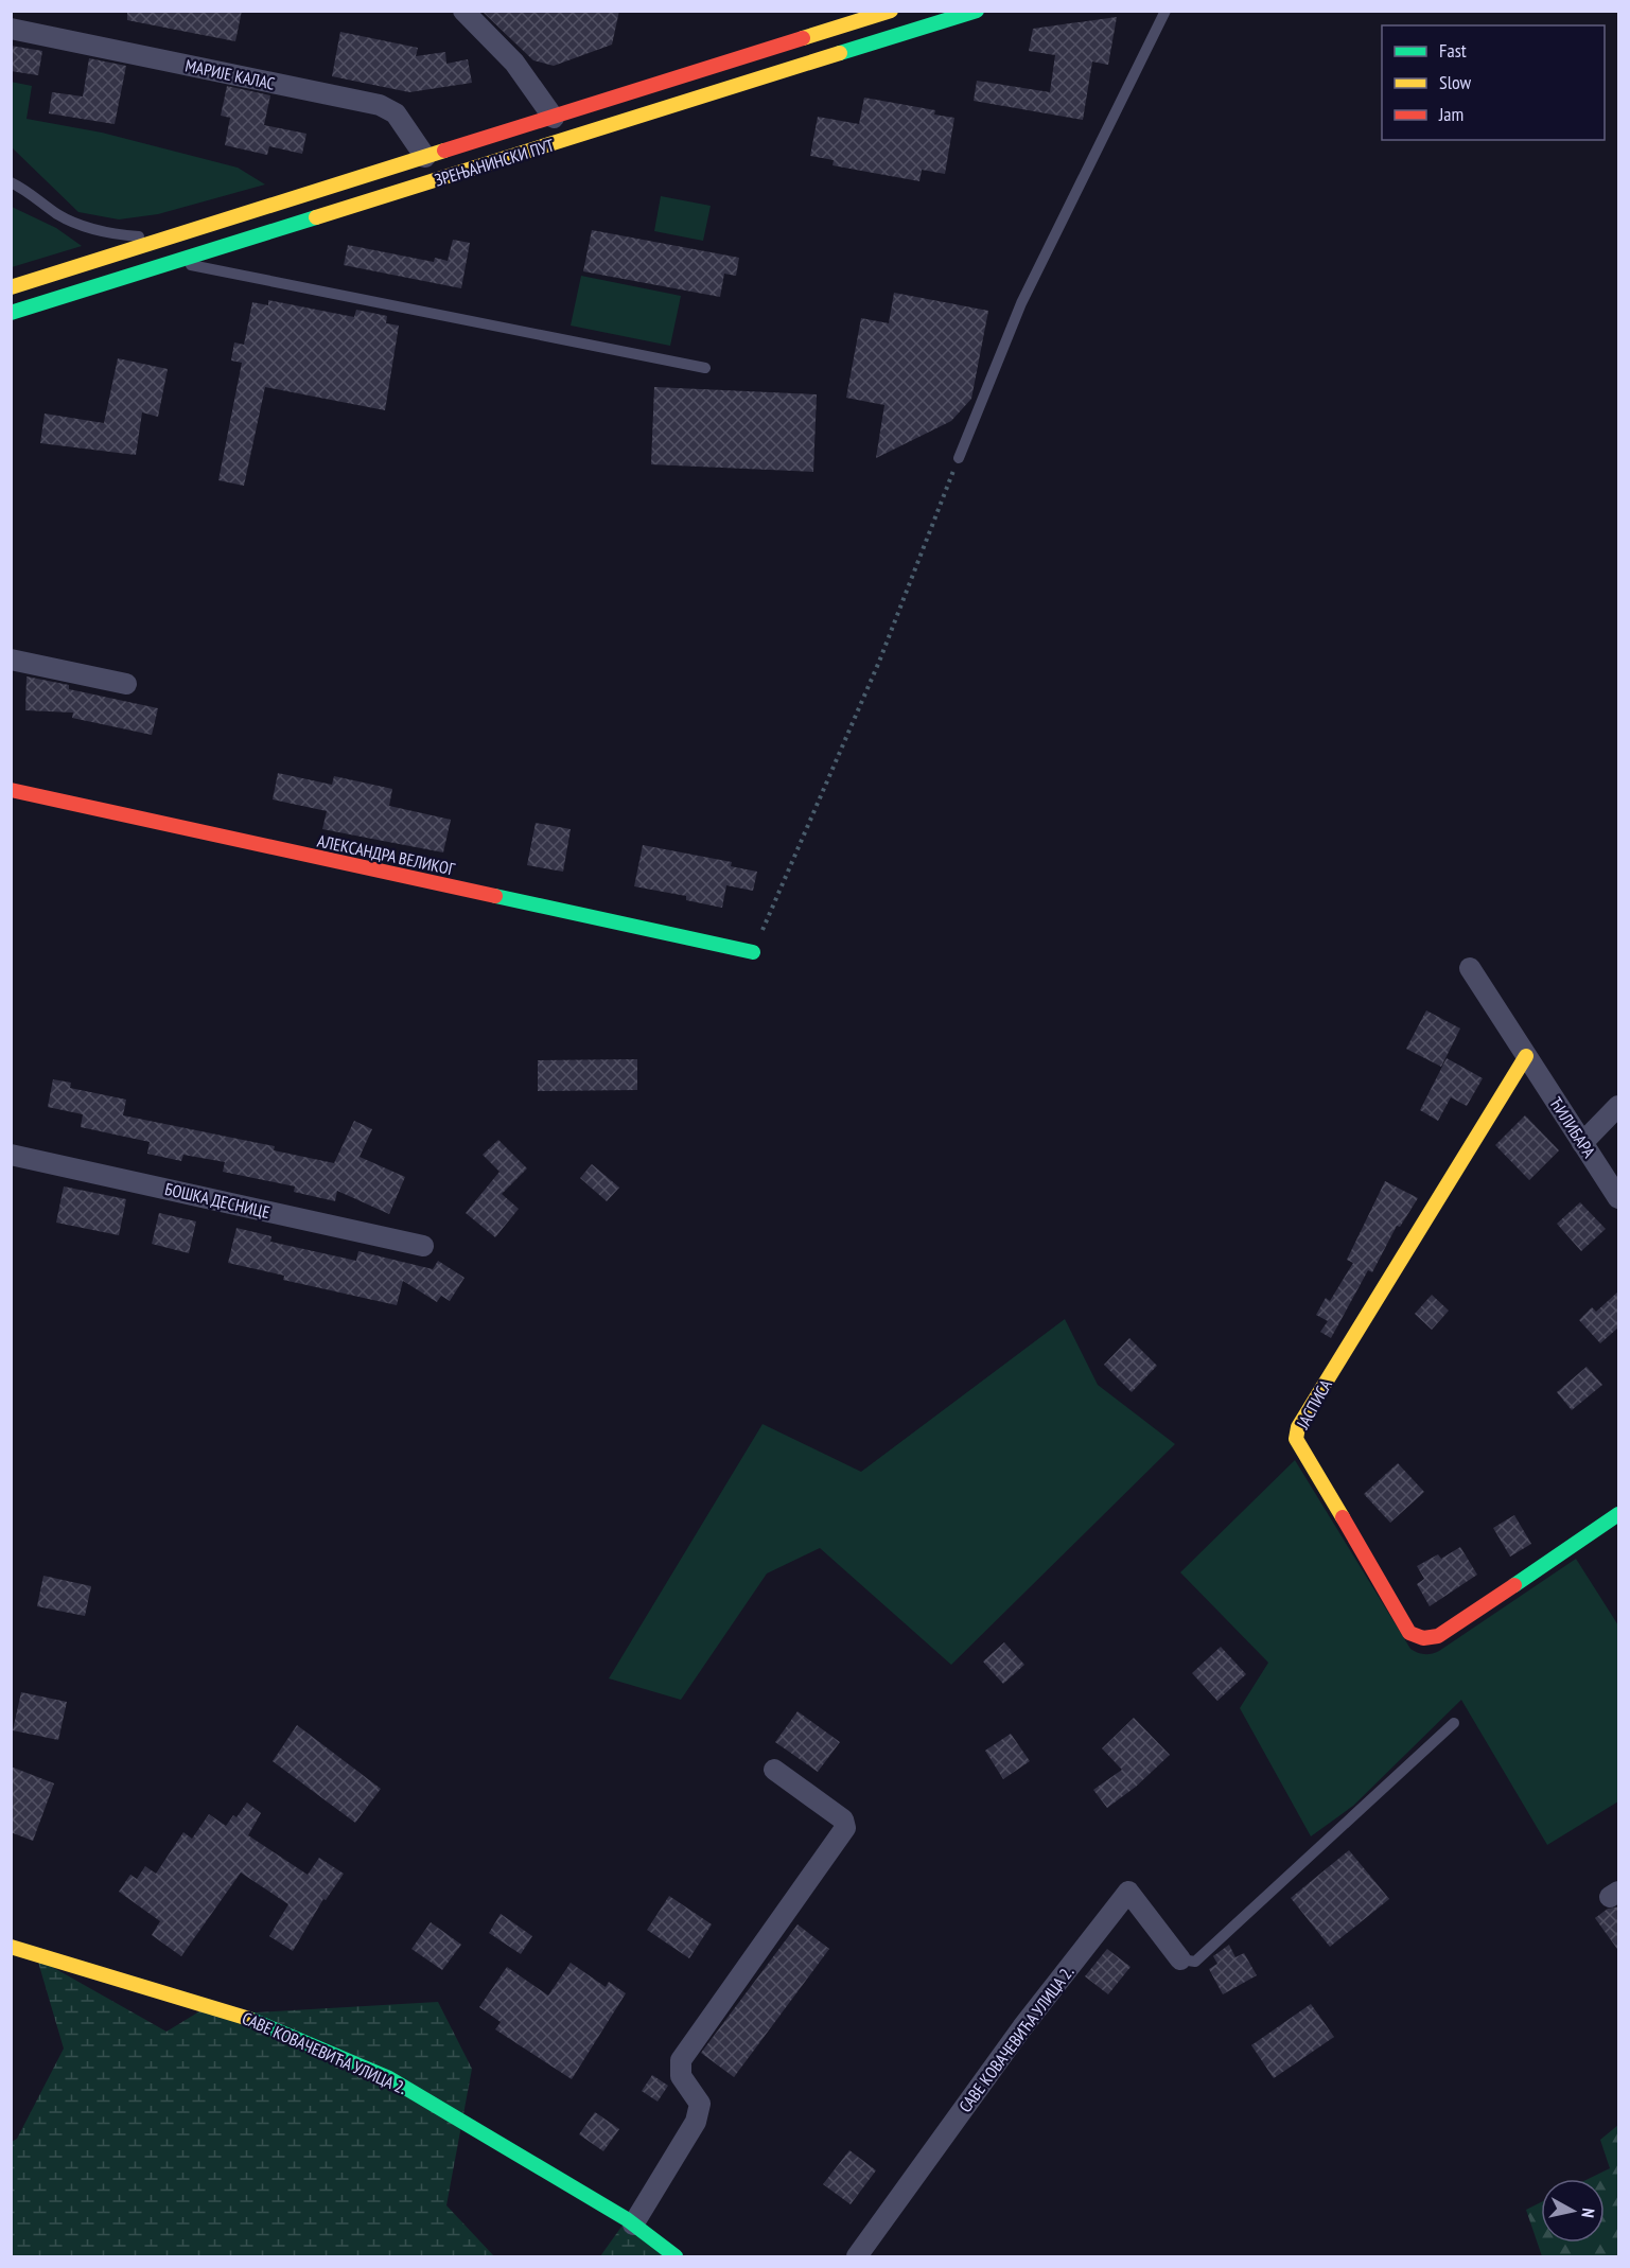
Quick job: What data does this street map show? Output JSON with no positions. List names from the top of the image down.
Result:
{
  "streets": {
    "street": [
      "МАРИЈЕ КАЛАС",
      "ЗРЕЊАНИНСКИ ПУТ",
      "АЛЕКСАНДРА ВЕЛИКОГ",
      "ЋИЛИБАРА",
      "БОШКА ДЕСНИЦЕ",
      "ЈАСПИСА",
      "САВЕ КОВАЧЕВИЋА УЛИЦА 2."
    ]
  },
  "crossings": [
    ["МАРИЈЕ КАЛАС", "ЗРЕЊАНИНСКИ ПУТ"],
    ["ЋИЛИБАРА", "ЈАСПИСА"]
  ],
  "legend": ["Fast", "Slow", "Jam"],
  "north": "right"
}
